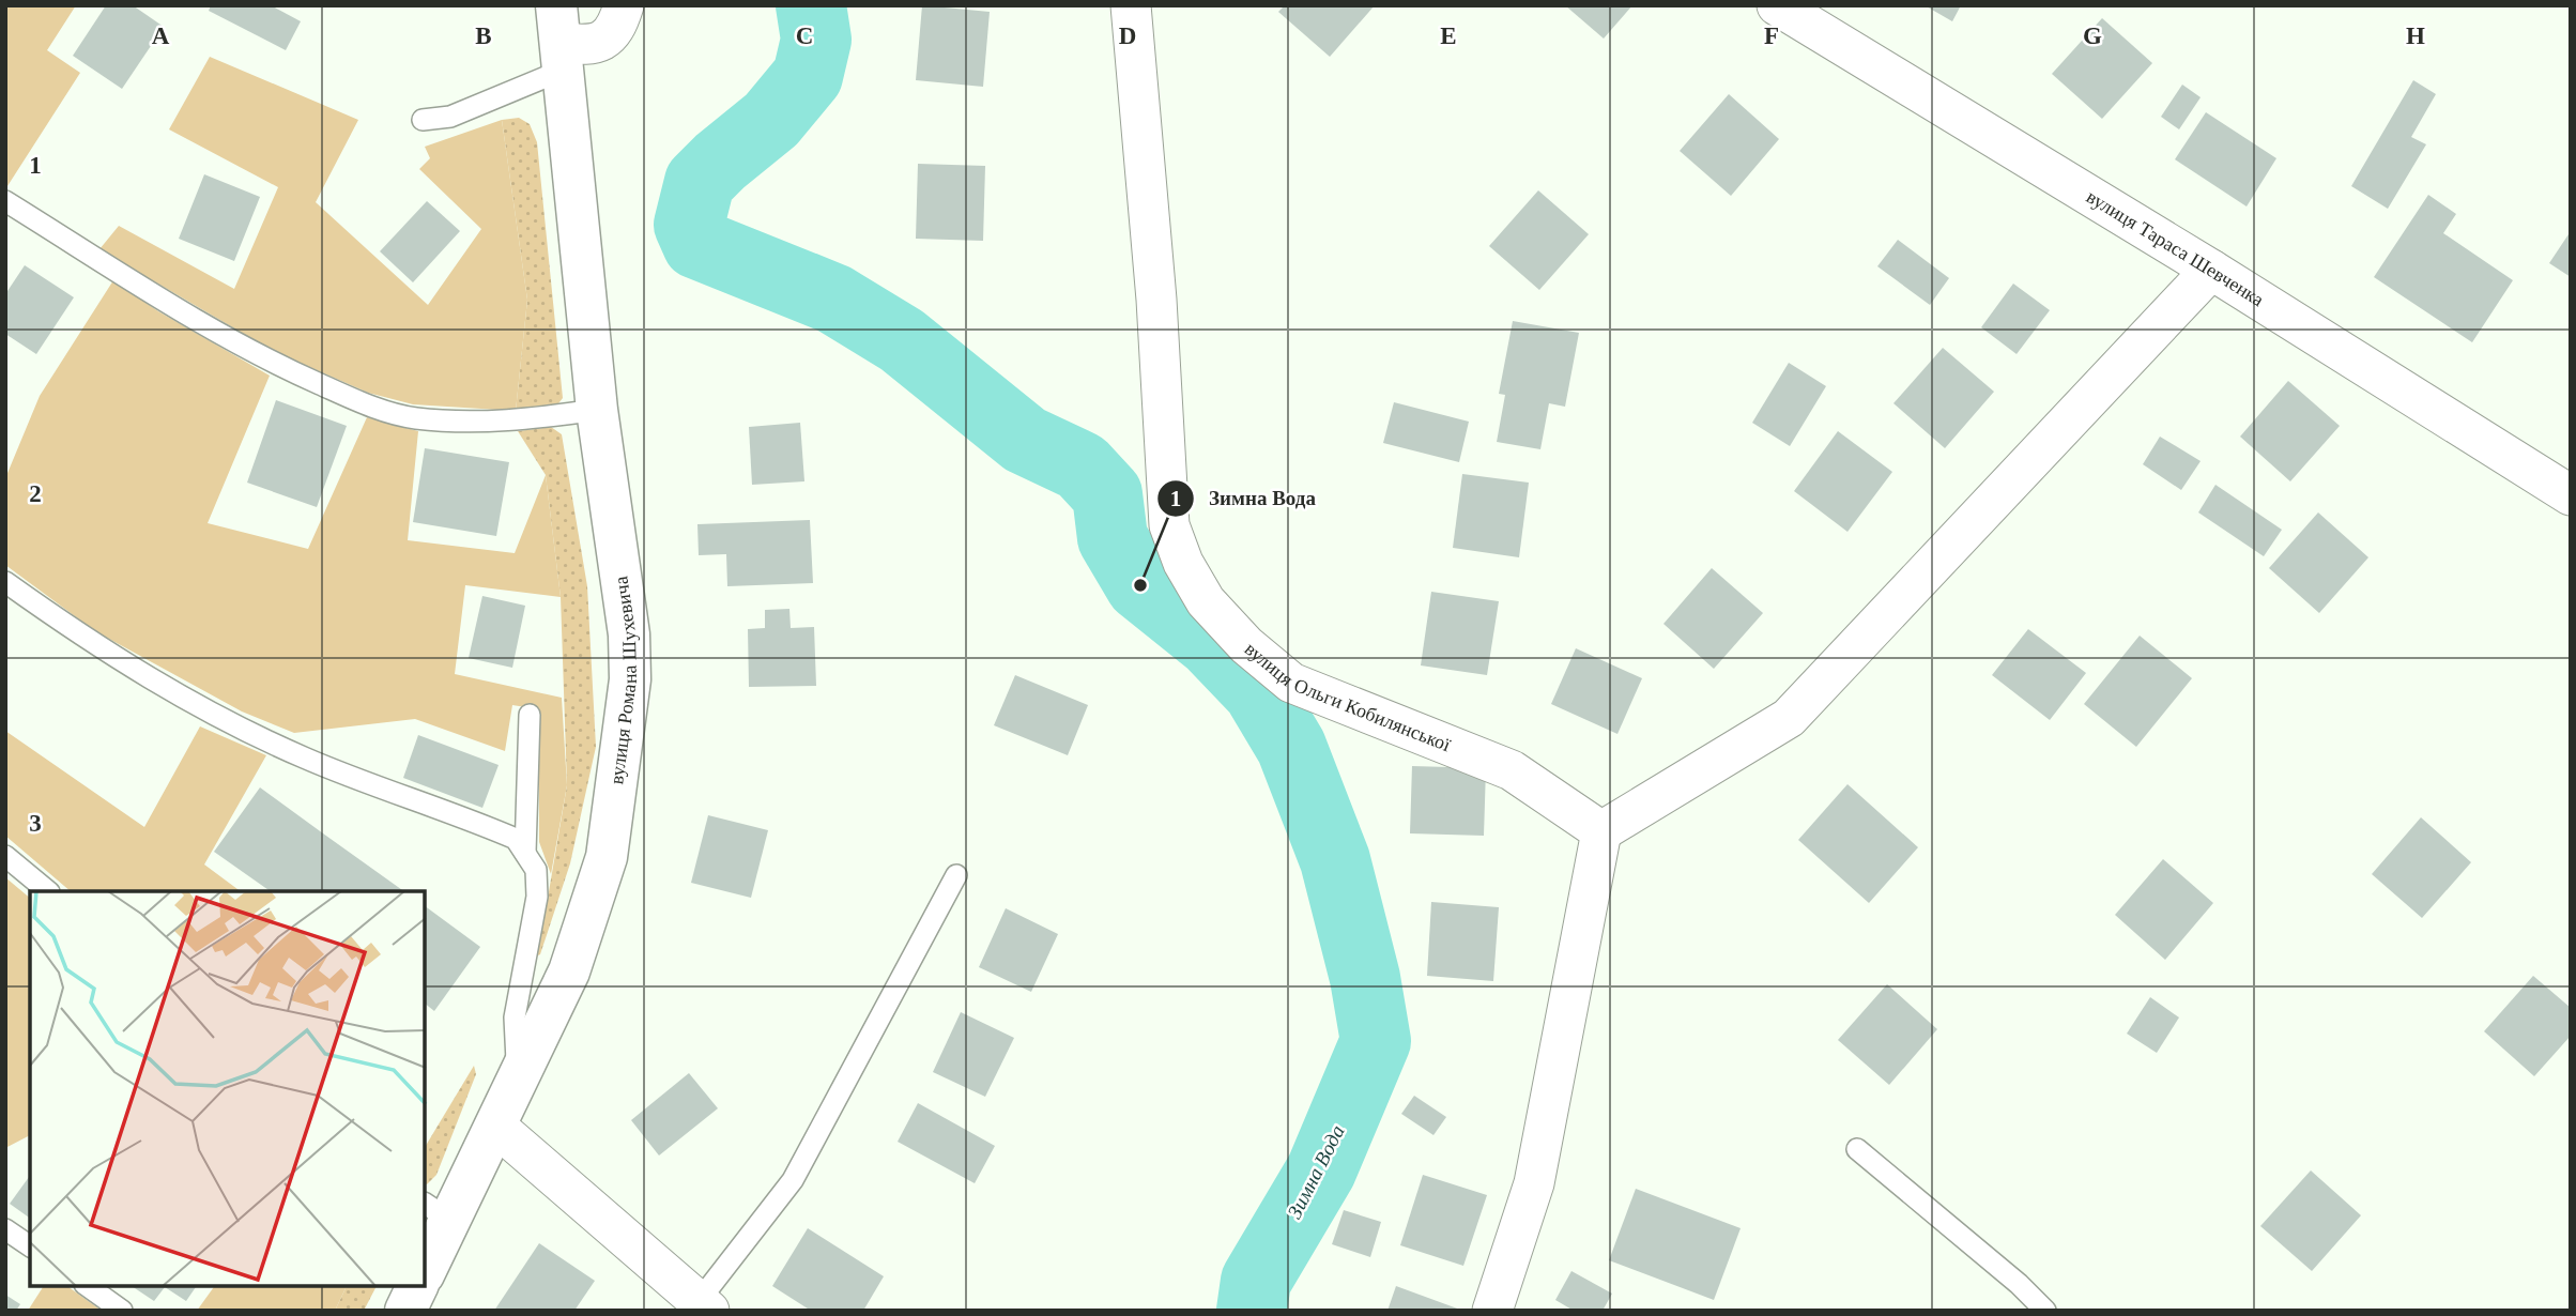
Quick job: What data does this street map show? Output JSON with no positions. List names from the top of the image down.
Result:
{
  "streets": {
    "main road": ["вулиця Романа Шухевича"],
    "street": ["вулиця Тараса Шевченка", "вулиця Ольги Кобилянської"]
  },
  "water": ["Зимна Вода"],
  "places": ["Зимна Вода"],
  "grid": {
    "columns": [
      "A",
      "B",
      "C",
      "D",
      "E",
      "F",
      "G",
      "H"
    ],
    "rows": ["1", "2", "3"]
  }
}
